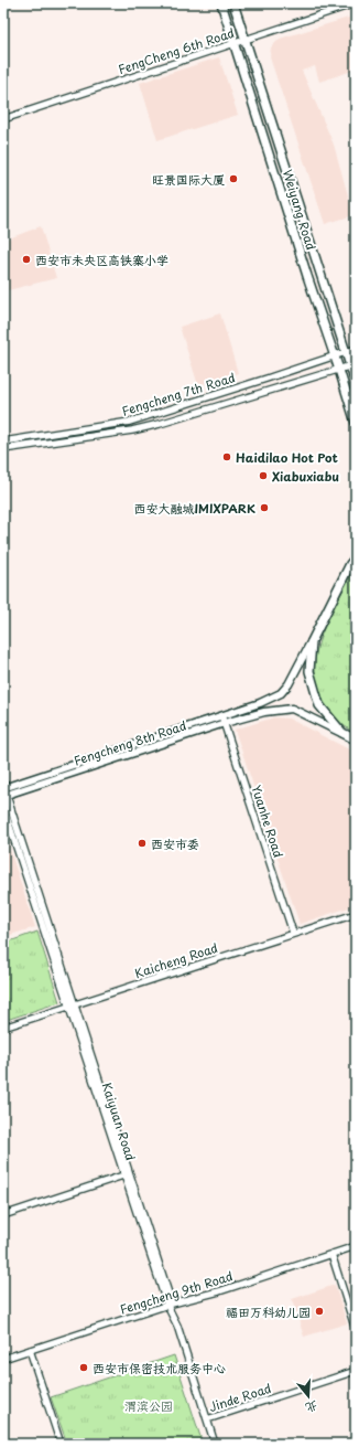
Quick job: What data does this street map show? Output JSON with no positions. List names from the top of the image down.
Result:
{
  "streets": {
    "main road": ["Weiyang Road", "Fengcheng 8th Road"],
    "street": [
      "FengCheng 6th Road",
      "Fengcheng 7th Road",
      "Yuanhe Road",
      "Kaicheng Road",
      "Kaiyuan Road",
      "Fengcheng 9th Road",
      "Jinde Road"
    ]
  },
  "crossings": [
    ["FengCheng 6th Road", "Weiyang Road"],
    ["Weiyang Road", "Fengcheng 7th Road"],
    ["Fengcheng 8th Road", "Yuanhe Road"],
    ["Fengcheng 8th Road", "Kaiyuan Road"],
    ["Yuanhe Road", "Kaicheng Road"],
    ["Kaicheng Road", "Kaiyuan Road"],
    ["Kaiyuan Road", "Fengcheng 9th Road"],
    ["Kaiyuan Road", "Jinde Road"]
  ],
  "parks": ["渭滨公园"],
  "places": [
    "旺景国际大厦",
    "西安市未央区高铁寨小学",
    "Haidilao Hot Pot",
    "Xiabuxiabu",
    "西安大融城IMIXPARK",
    "西安市委",
    "福田万科幼儿园",
    "西安市保密技术服务中心"
  ],
  "north": "bottom"
}
